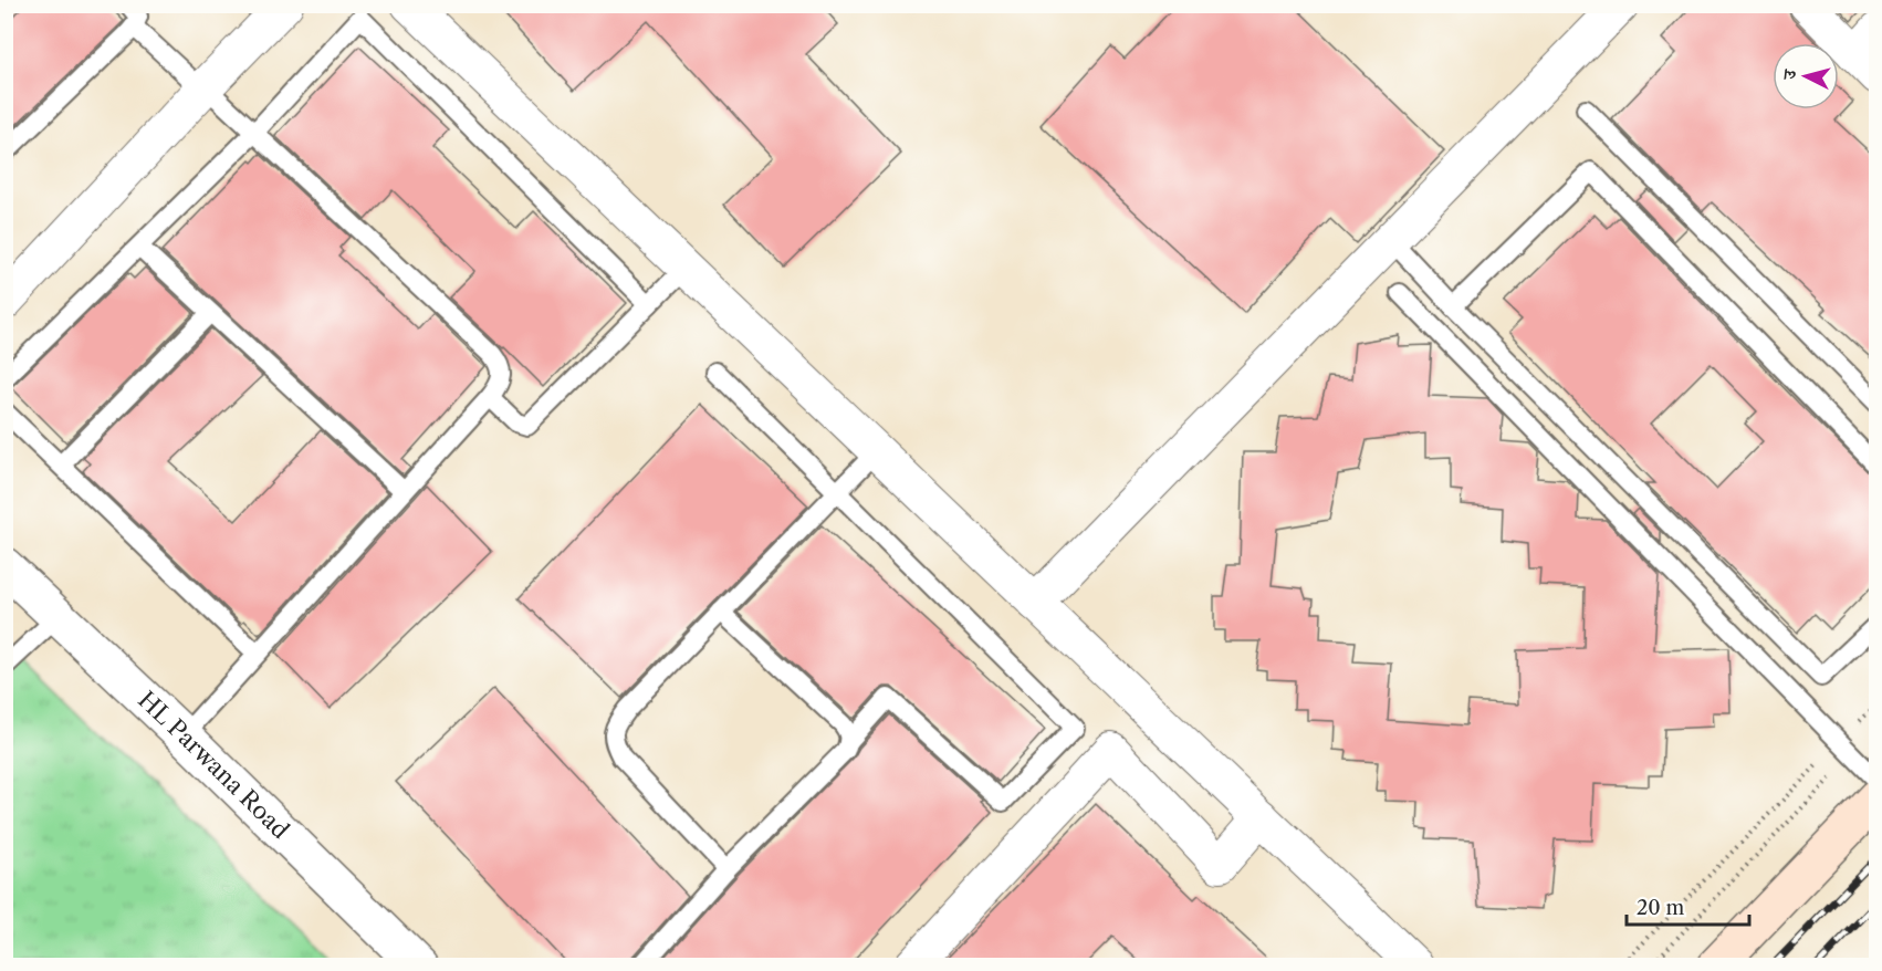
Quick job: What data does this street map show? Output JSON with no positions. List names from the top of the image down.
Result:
{
  "streets": {
    "street": ["HL Parwana Road"]
  },
  "scale_bar": "20 m",
  "north": "left"
}
